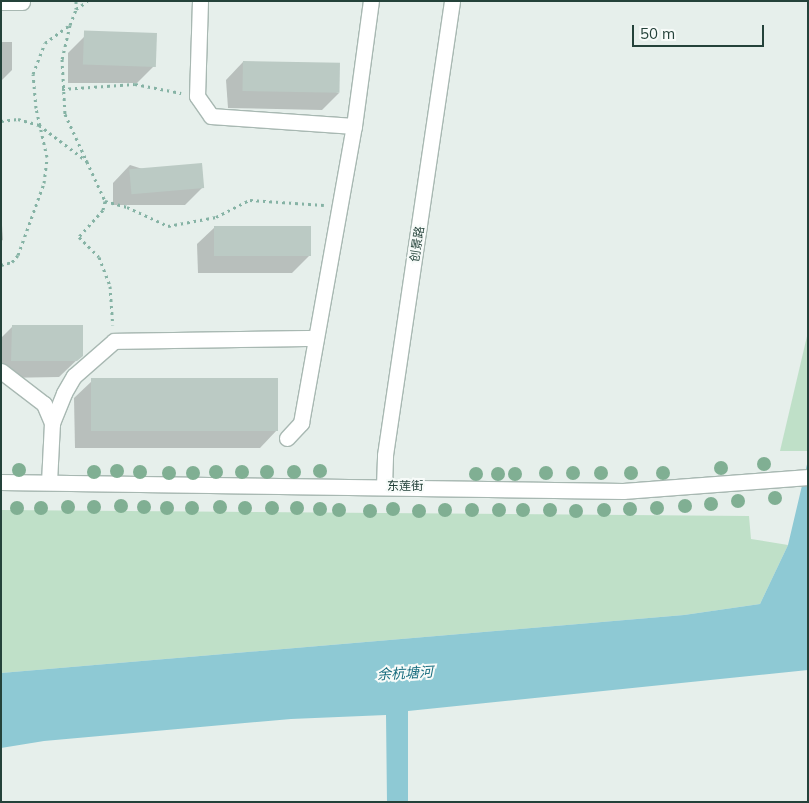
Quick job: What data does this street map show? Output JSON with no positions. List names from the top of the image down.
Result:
{
  "streets": {
    "street": ["创景路", "东莲街"]
  },
  "crossings": [
    ["创景路", "东莲街"]
  ],
  "water": ["余杭塘河"],
  "scale_bar": "50 m"
}
